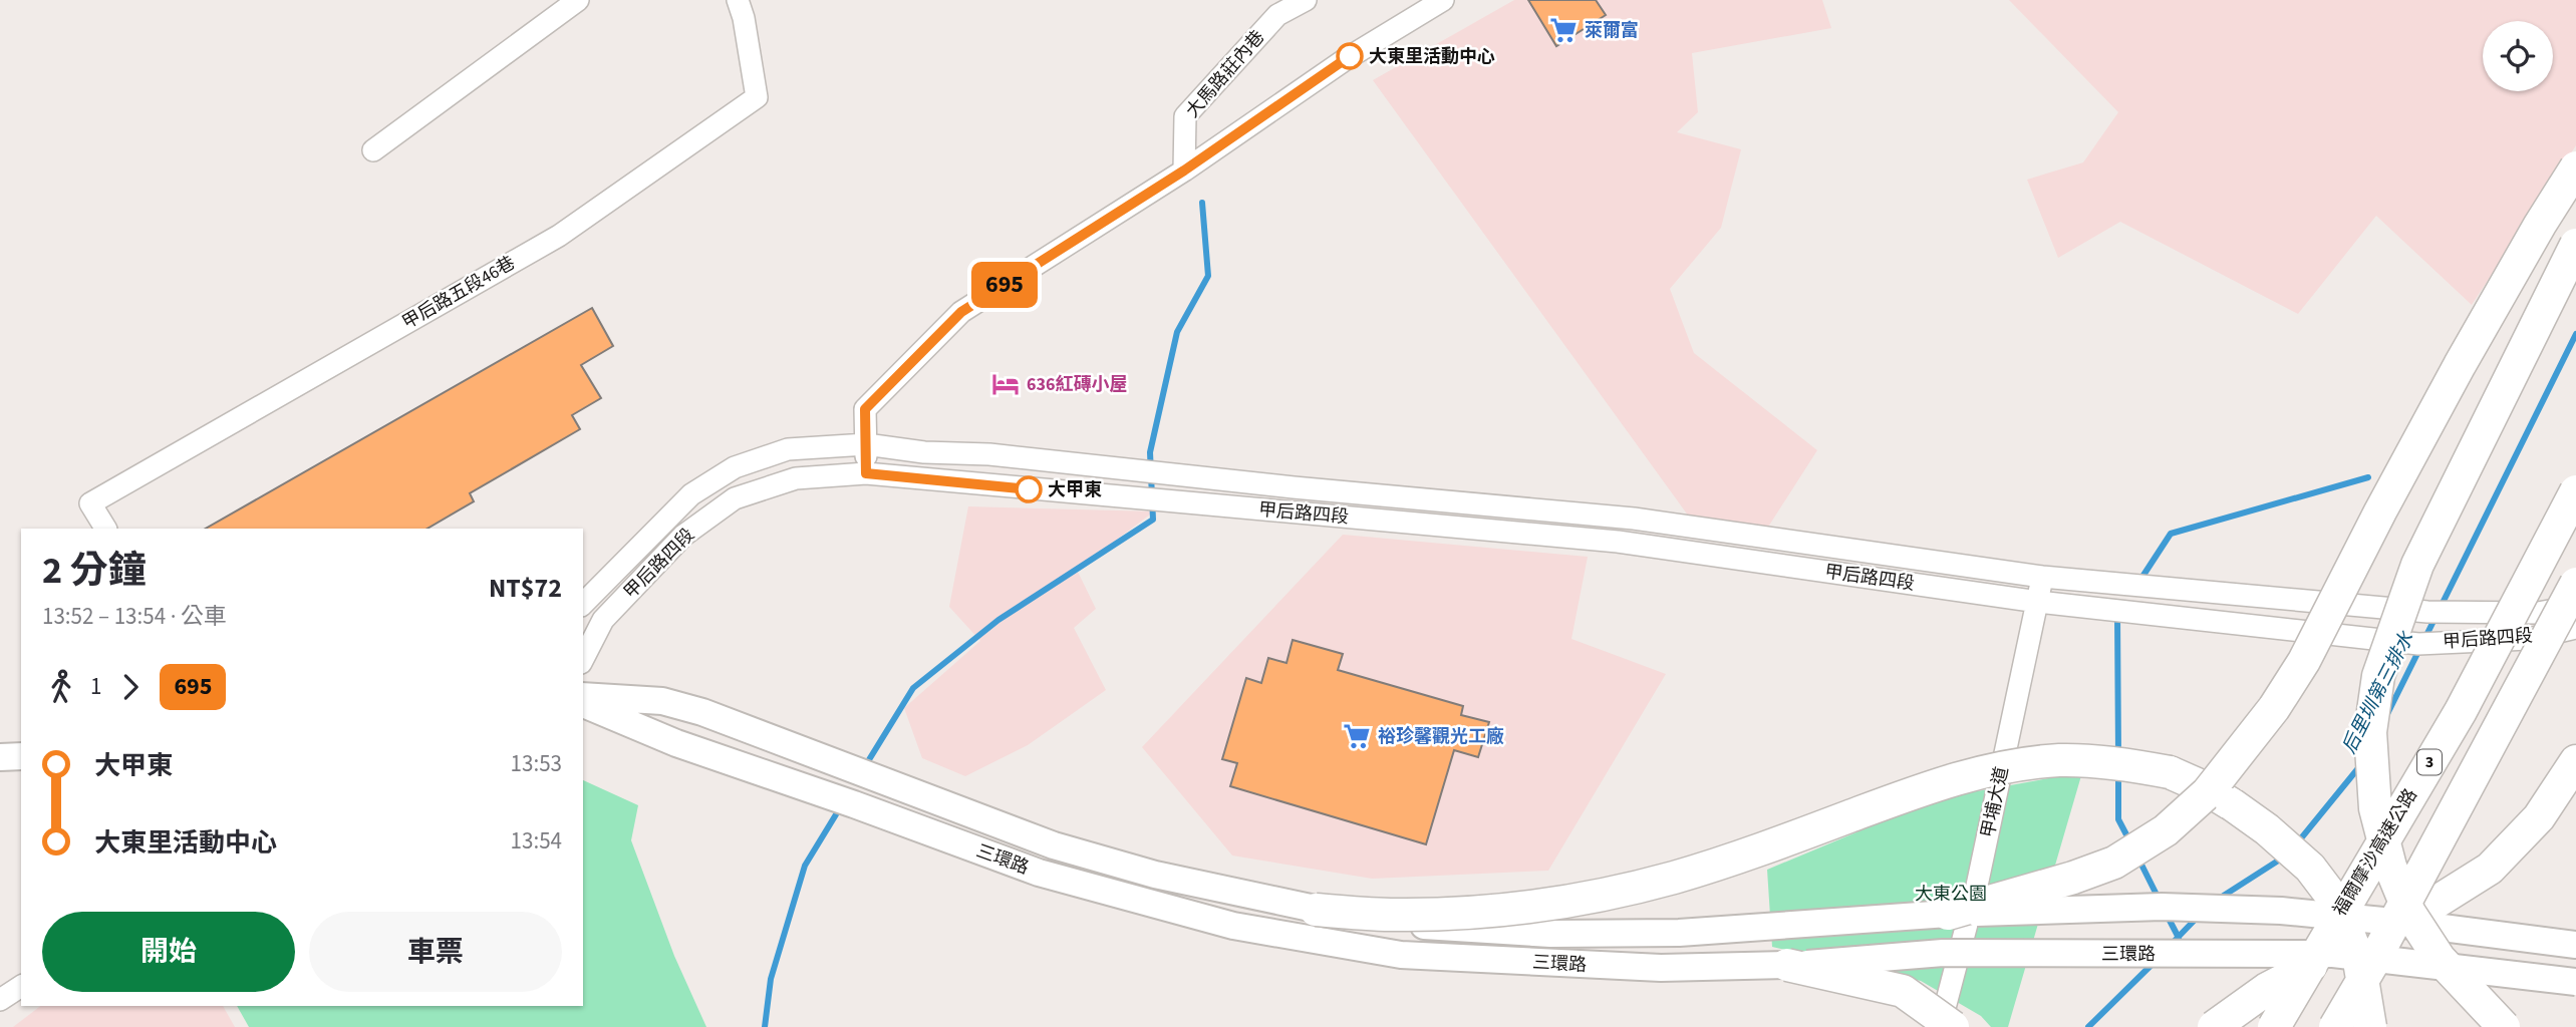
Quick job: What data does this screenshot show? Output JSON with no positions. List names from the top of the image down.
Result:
{
  "streets": {
    "highway": ["3", "福爾摩沙高速公路"],
    "main road": ["三環路"],
    "street": [
      "大馬路莊內巷",
      "甲后路五段46巷",
      "甲后路四段",
      "甲埔大道"
    ]
  },
  "crossings": [
    ["甲后路四段", "甲埔大道"]
  ],
  "water": ["后里圳第三排水"],
  "parks": ["大東公園"],
  "places": {
    "supermarket": ["萊爾富", "裕珍馨觀光工廠"],
    "other": ["大東里活動中心", "大甲東"],
    "hotel": ["636紅磚小屋"]
  },
  "lines": ["bus line 695"],
  "page": {
    "on_map": "695",
    "heading": ["2 分鐘", "13:52 – 13:54 · 公車", "NT$72"],
    "legs": ["1", "695"],
    "list": [
      {
        "name": "大甲東",
        "value": "13:53"
      },
      {
        "name": "大東里活動中心",
        "value": "13:54"
      }
    ],
    "buttons": ["開始", "車票"]
  }
}
